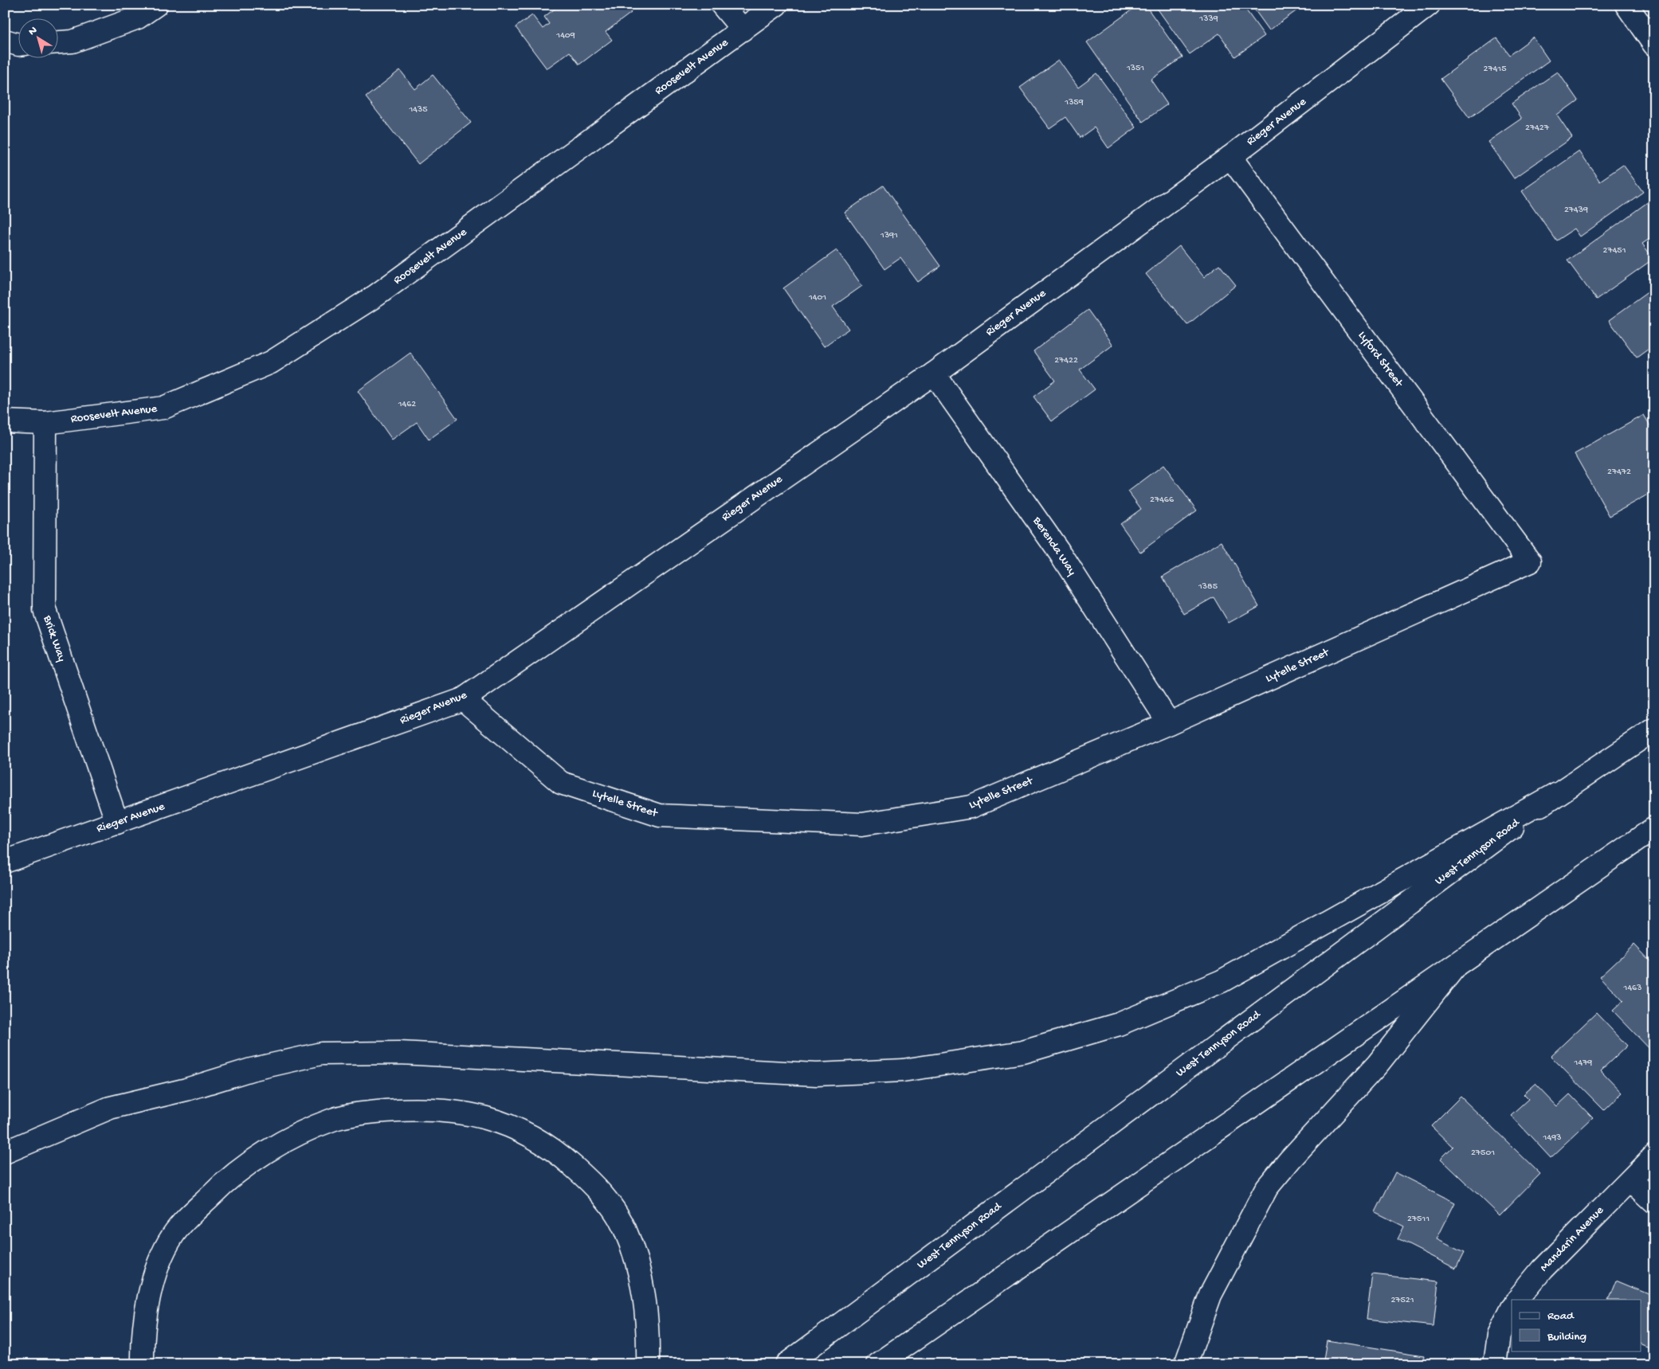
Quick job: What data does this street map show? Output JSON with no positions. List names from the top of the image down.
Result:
{
  "streets": {
    "main road": [
      "Roosevelt Avenue",
      "Rieger Avenue",
      "Lyford Street",
      "Berenda Way",
      "Brick Way",
      "Lytelle Street",
      "West Tennyson Road",
      "Mandarin Avenue"
    ]
  },
  "crossings": [
    ["Roosevelt Avenue", "Brick Way"],
    ["Rieger Avenue", "Lyford Street"],
    ["Rieger Avenue", "Berenda Way"],
    ["Rieger Avenue", "Brick Way"],
    ["Rieger Avenue", "Lytelle Street"],
    ["Lyford Street", "Lytelle Street"],
    ["Berenda Way", "Lytelle Street"]
  ],
  "house_numbers": [
    "1339",
    "1409",
    "1351",
    "27415",
    "1359",
    "1435",
    "27427",
    "27439",
    "1391",
    "27451",
    "1401",
    "27422",
    "1462",
    "27472",
    "27466",
    "1385",
    "1463",
    "1479",
    "1493",
    "27501",
    "27511",
    "27521"
  ],
  "legend": ["Road", "Building"],
  "north": "top left"
}
